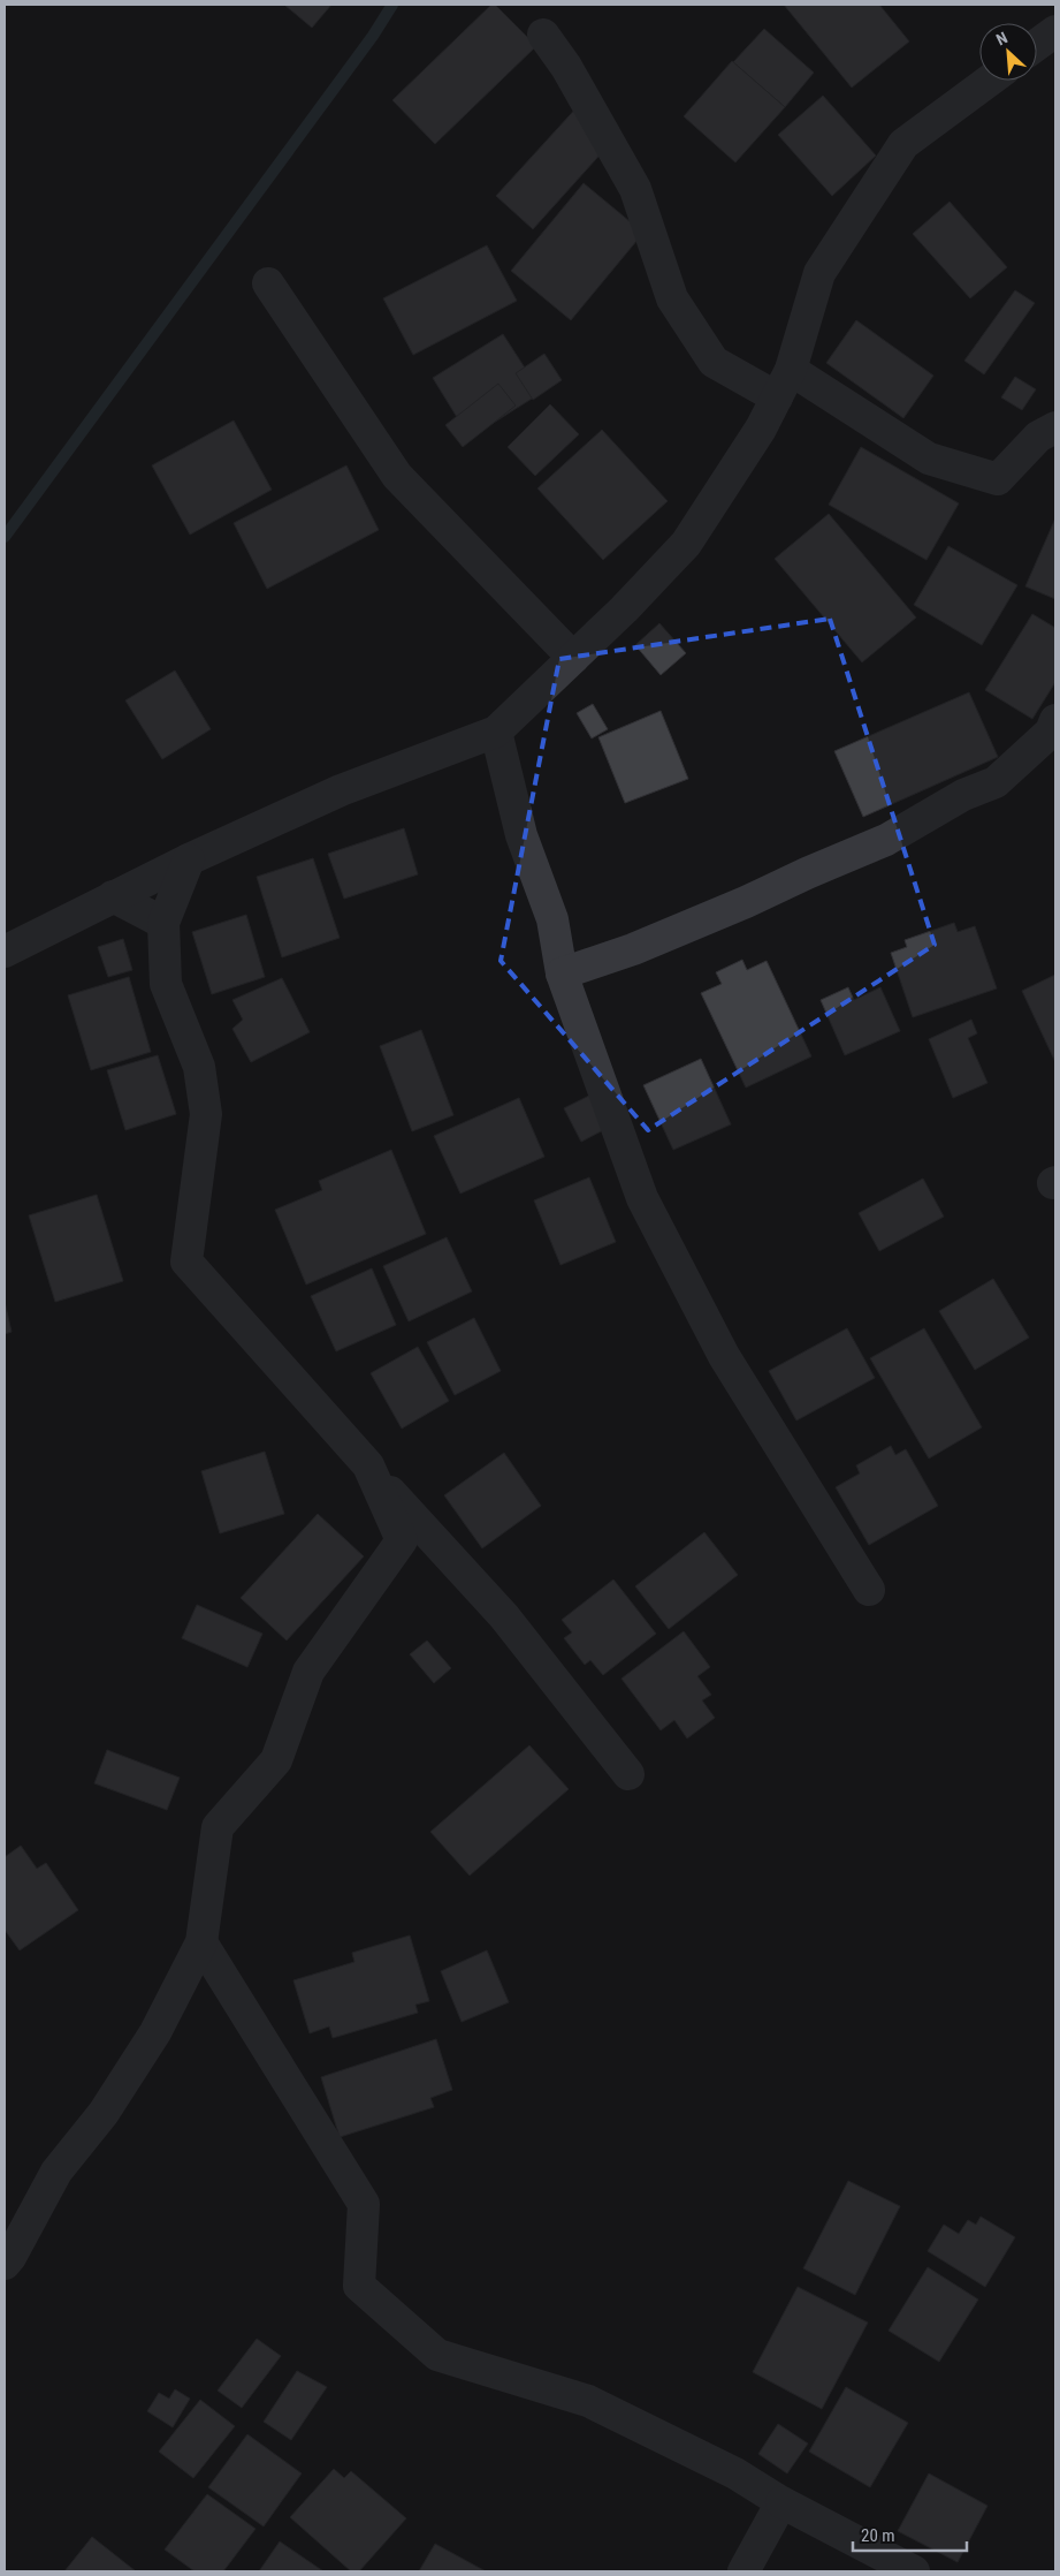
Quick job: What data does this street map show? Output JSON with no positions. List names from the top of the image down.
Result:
{
  "scale_bar": "20 m",
  "north": "top left"
}
